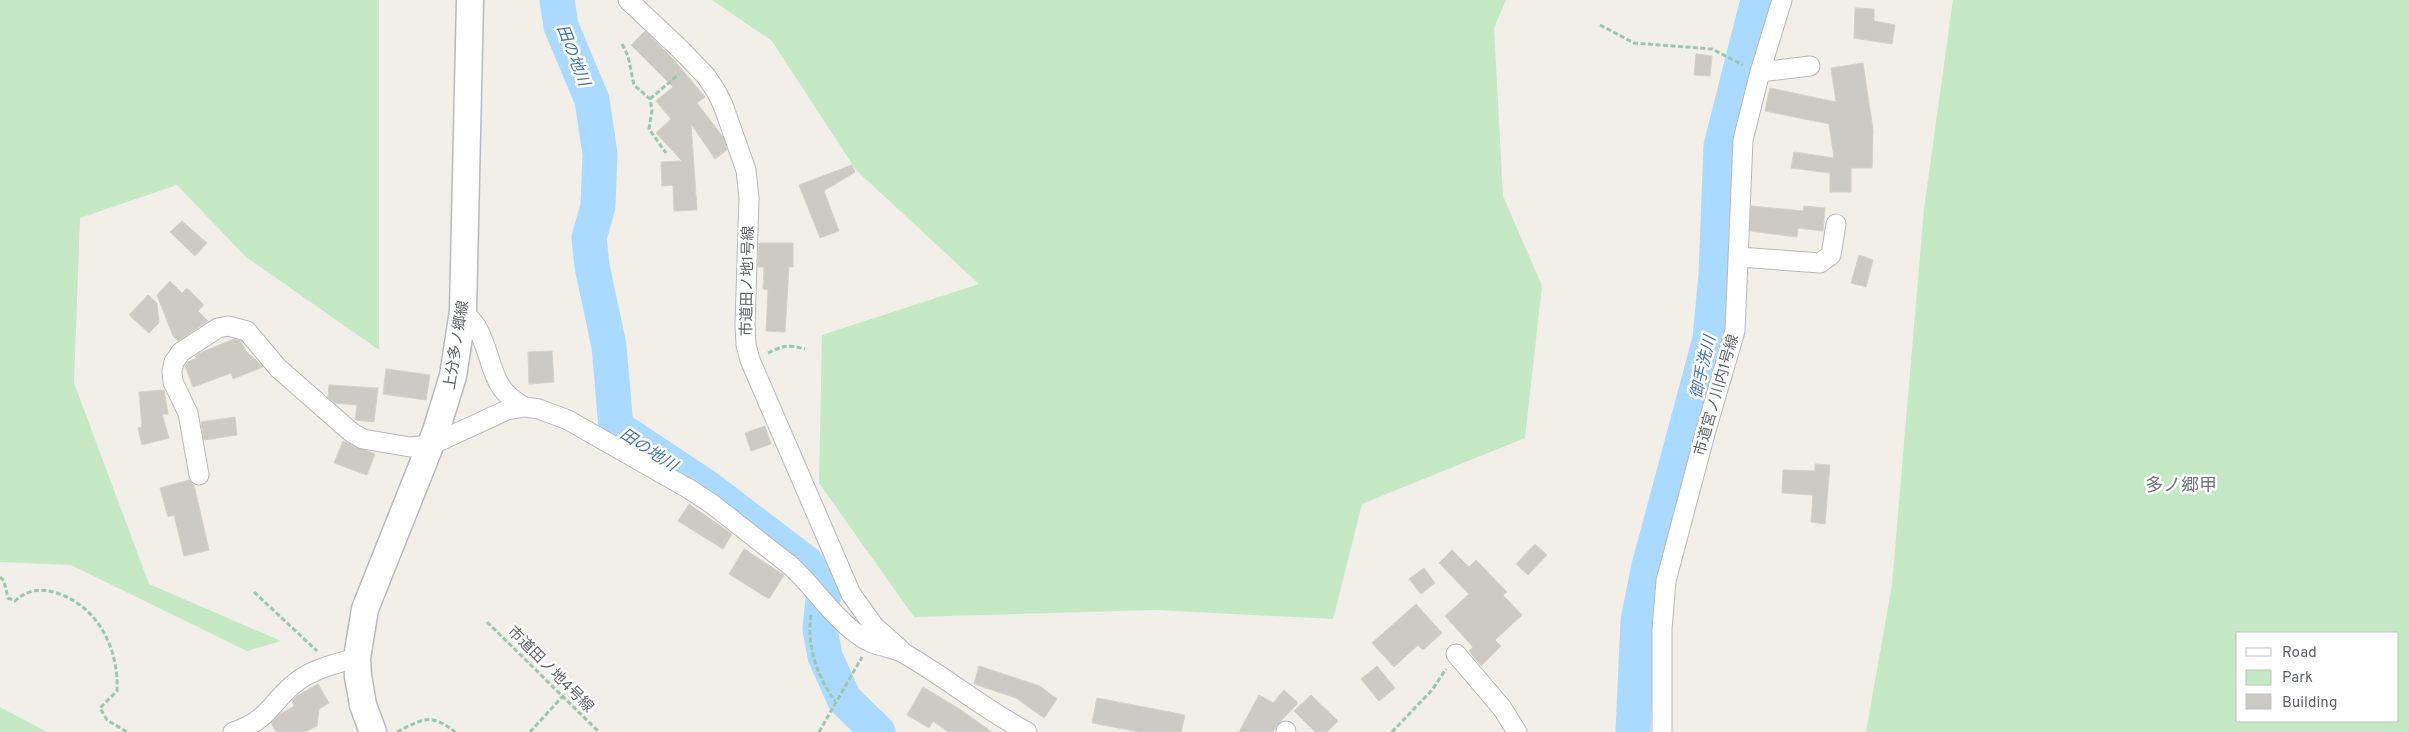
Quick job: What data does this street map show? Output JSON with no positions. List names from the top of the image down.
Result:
{
  "streets": {
    "main road": ["上分多ノ郷線"],
    "street": ["市道田ノ地1号線", "市道宮ノ川内1号線"],
    "path": ["市道田ノ地4号線"]
  },
  "districts": ["多ノ郷甲"],
  "water": ["田の地川", "御手洗川"],
  "legend": ["Road", "Park", "Building"]
}
